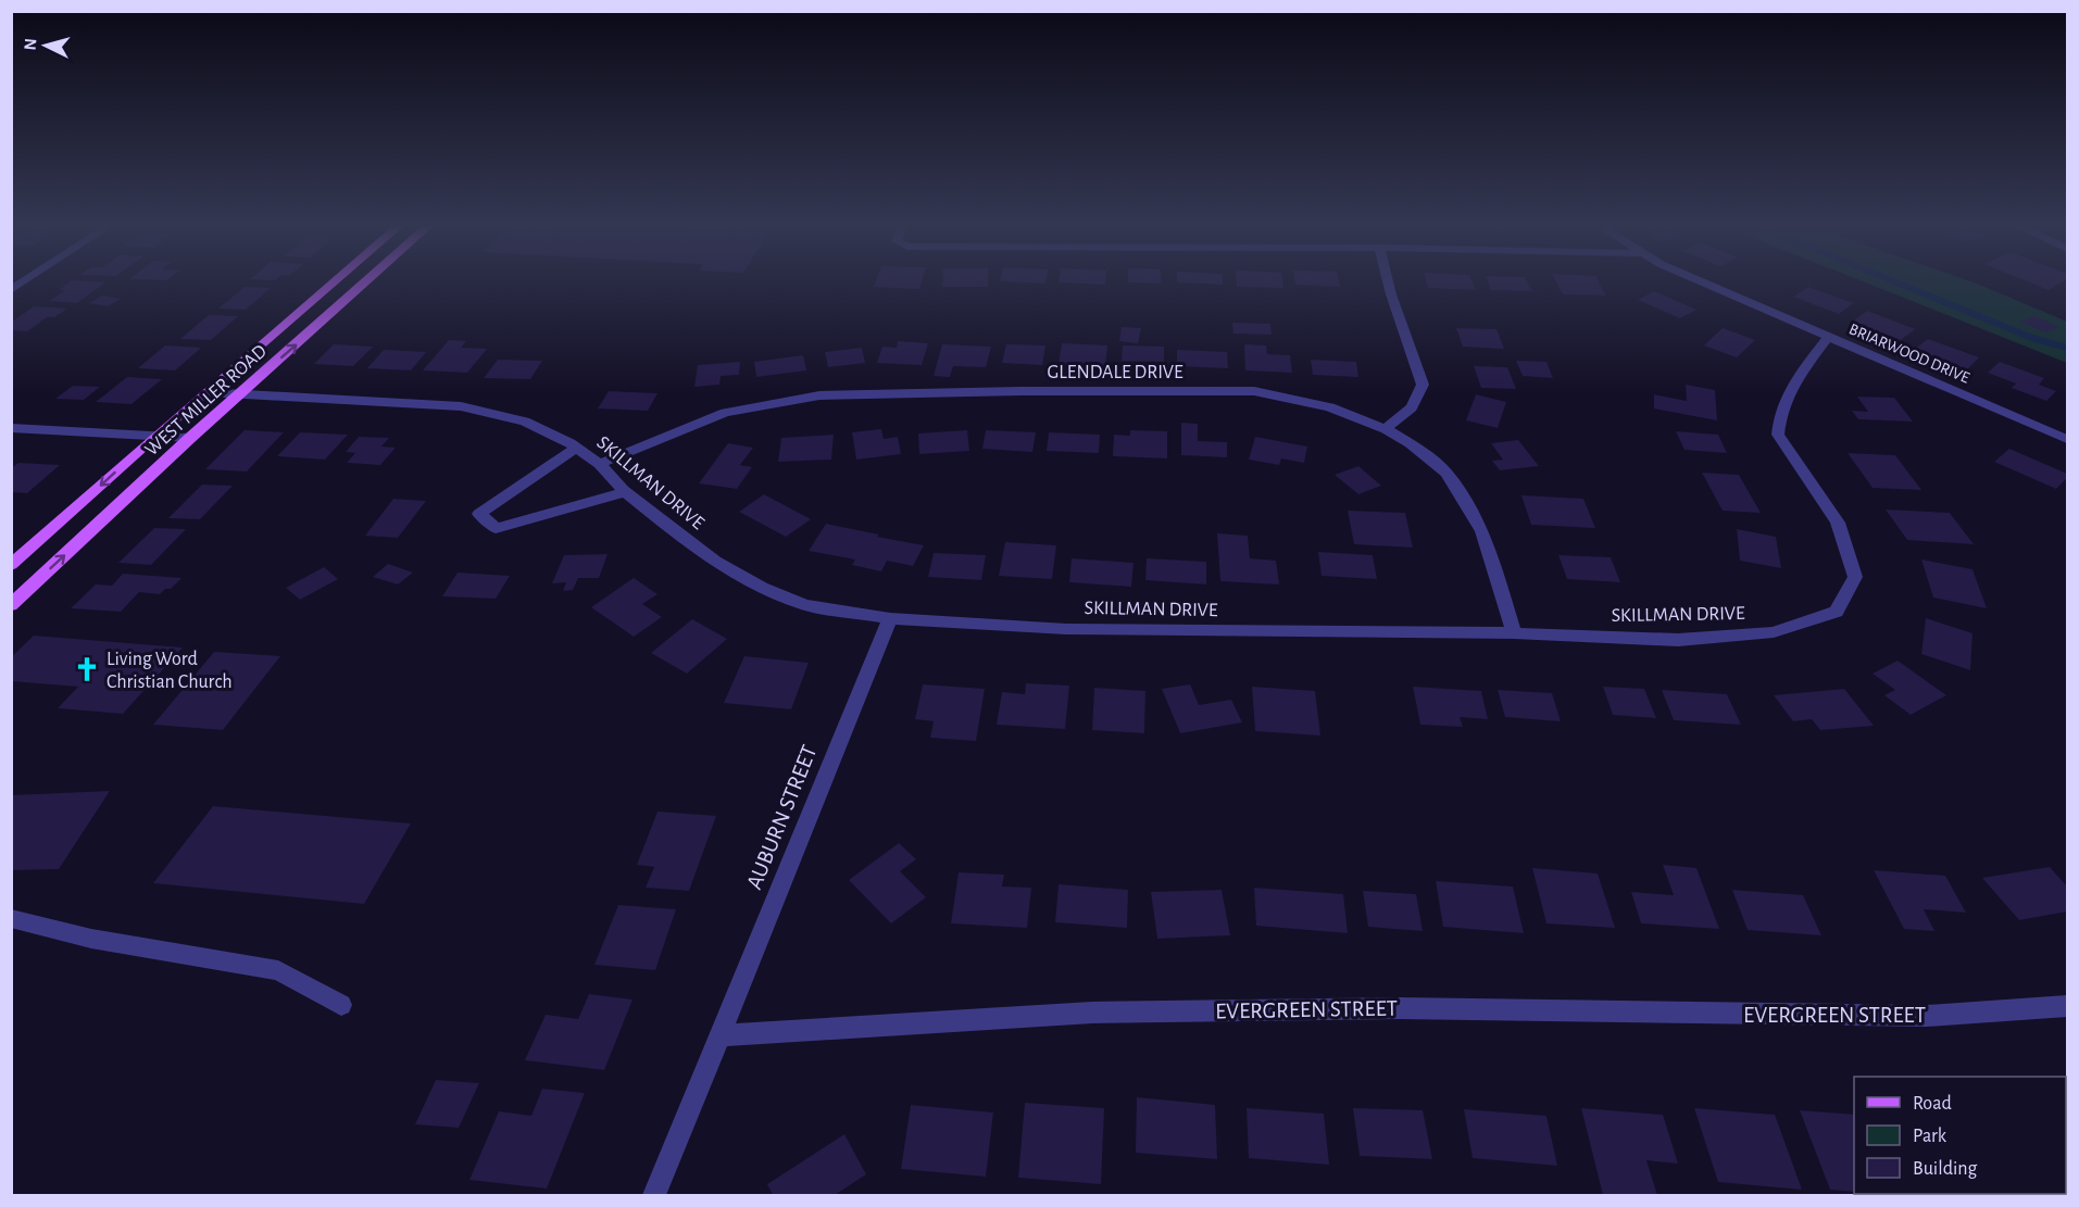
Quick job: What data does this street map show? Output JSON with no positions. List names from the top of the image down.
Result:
{
  "streets": {
    "main road": ["WEST MILLER ROAD"],
    "street": [
      "BRIARWOOD DRIVE",
      "GLENDALE DRIVE",
      "SKILLMAN DRIVE",
      "AUBURN STREET",
      "EVERGREEN STREET"
    ]
  },
  "crossings": [
    ["BRIARWOOD DRIVE", "SKILLMAN DRIVE"],
    ["GLENDALE DRIVE", "SKILLMAN DRIVE"],
    ["WEST MILLER ROAD", "SKILLMAN DRIVE"],
    ["SKILLMAN DRIVE", "AUBURN STREET"],
    ["AUBURN STREET", "EVERGREEN STREET"]
  ],
  "places": {
    "church": ["Living Word Christian Church"]
  },
  "legend": ["Road", "Park", "Building"],
  "north": "left"
}
